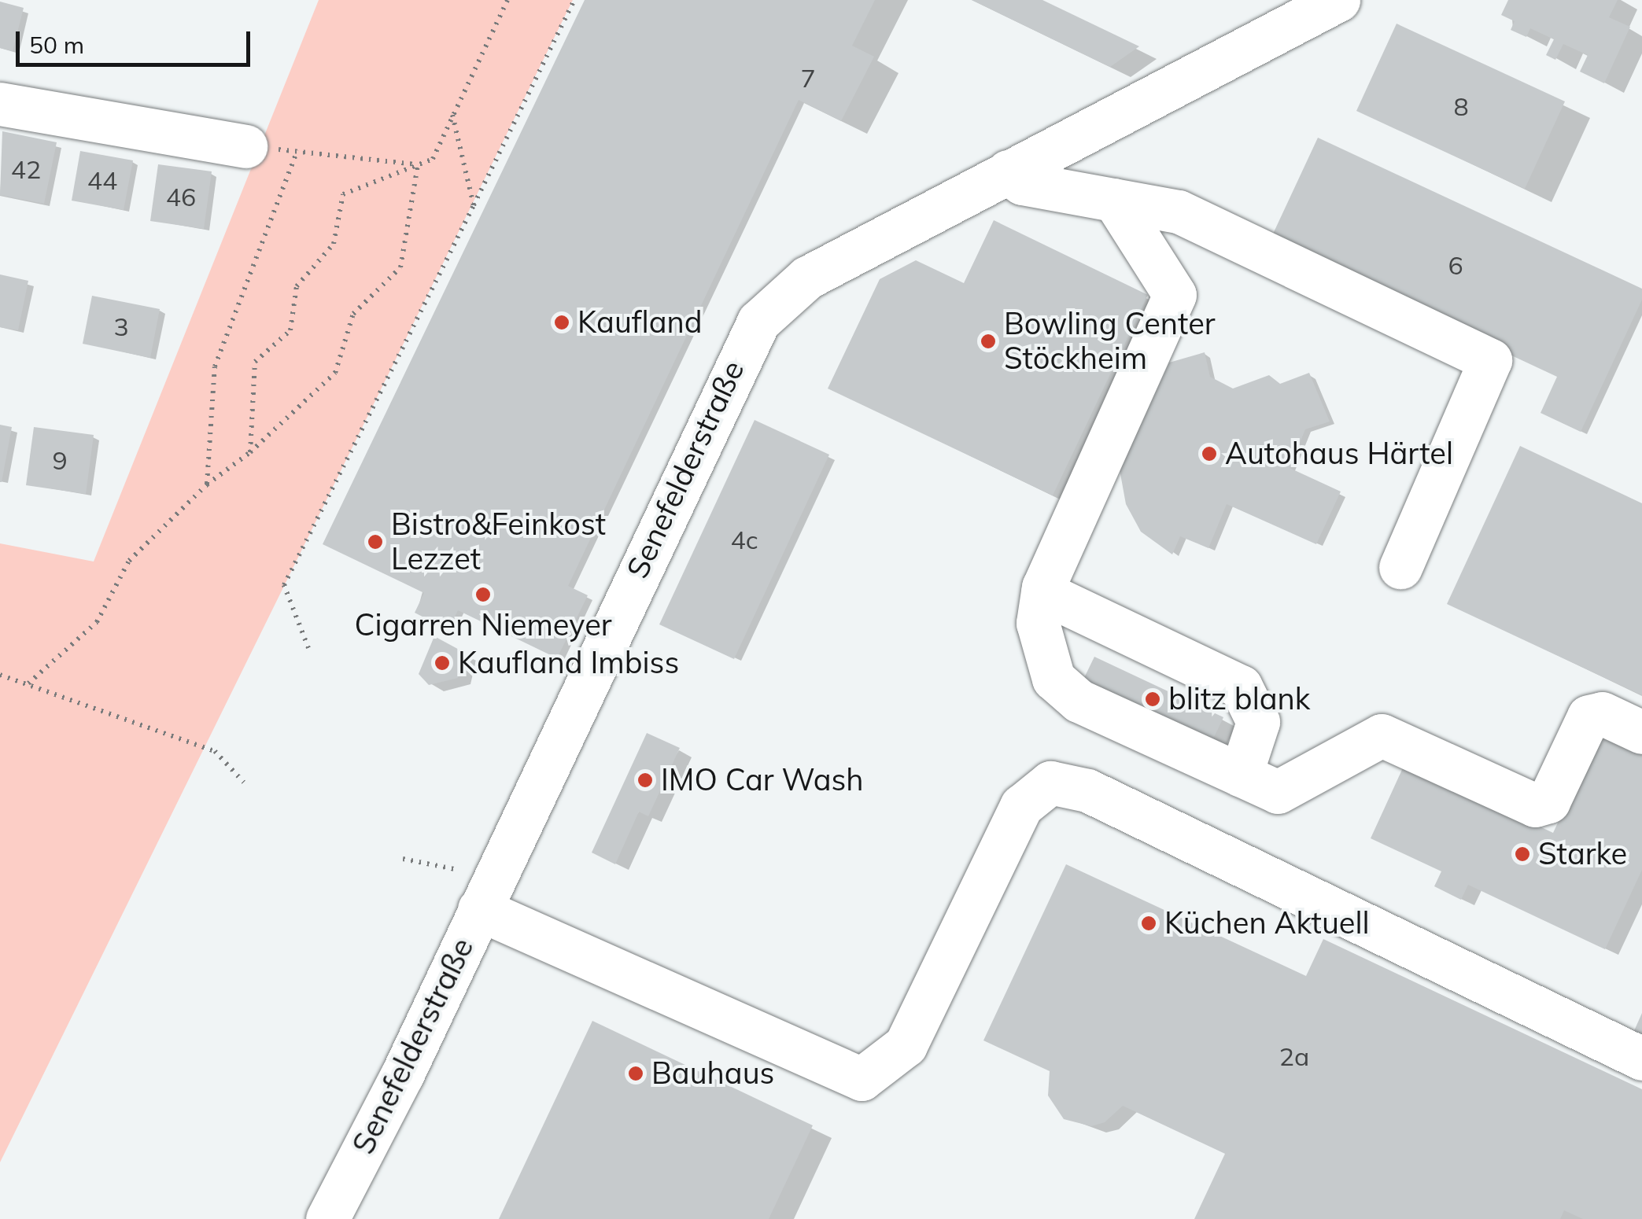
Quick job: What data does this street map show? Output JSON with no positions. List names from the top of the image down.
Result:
{
  "streets": {
    "street": ["Senefelderstraße"]
  },
  "places": [
    "Kaufland",
    "Bowling Center Stöckheim",
    "Autohaus Härtel",
    "Bistro&Feinkost Lezzet",
    "Cigarren Niemeyer",
    "Kaufland Imbiss",
    "blitz blank",
    "IMO Car Wash",
    "Starke",
    "Küchen Aktuell",
    "Bauhaus"
  ],
  "house_numbers": [
    "7",
    "8",
    "42",
    "44",
    "46",
    "6",
    "3",
    "9",
    "4c",
    "2a"
  ],
  "scale_bar": "50 m"
}
